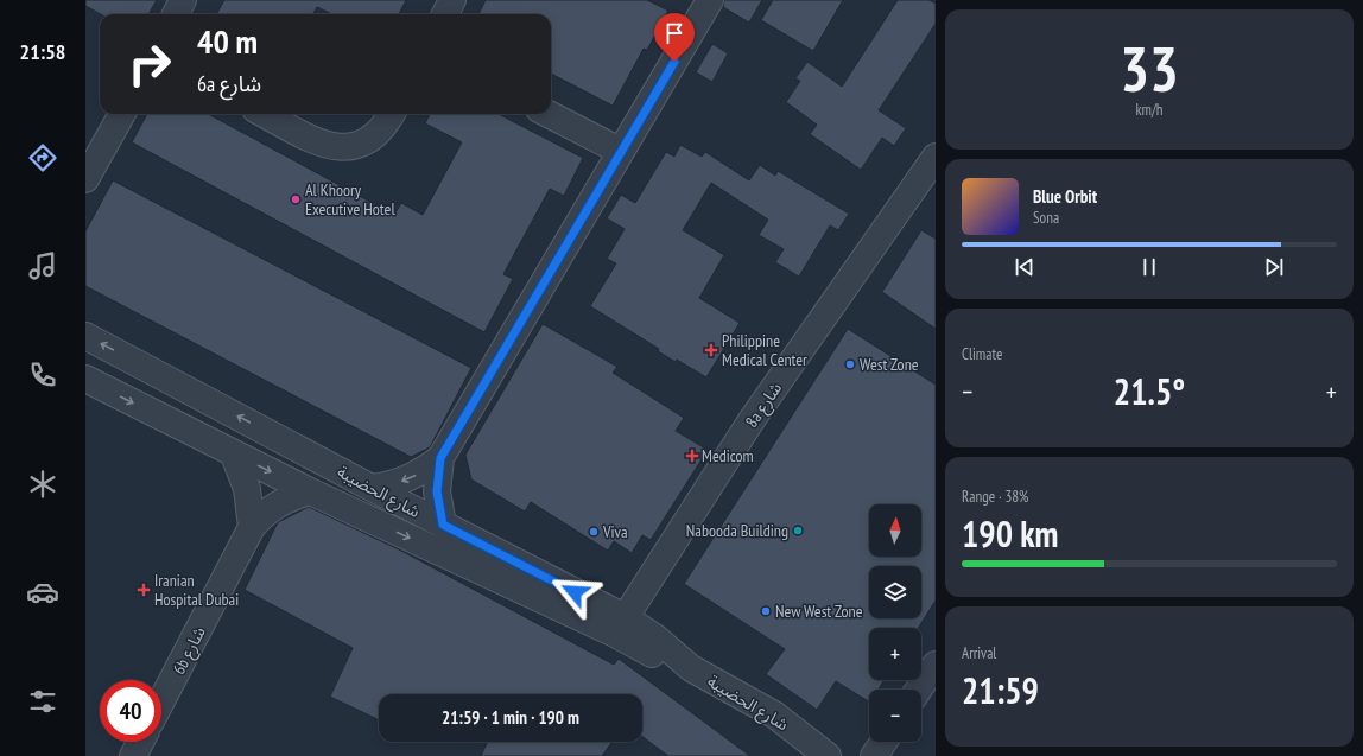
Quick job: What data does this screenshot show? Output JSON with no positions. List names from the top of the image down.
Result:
{
  "streets": {
    "street": ["8a شارع", "شارع الحضيبة", "6b شارع"]
  },
  "crossings": [
    ["8a شارع", "شارع الحضيبة"],
    ["شارع الحضيبة", "6b شارع"]
  ],
  "places": {
    "other": [
      "Al Khoory Executive Hotel",
      "West Zone",
      "Nabooda Building",
      "Viva",
      "New West Zone"
    ],
    "health": ["Philippine Medical Center", "Medicom", "Iranian Hospital Dubai"]
  },
  "north": "top",
  "page": {
    "tabs": "21:58",
    "tile": [
      ["33", "km/h"],
      "Climate",
      ["Range · 38%", "190 km"],
      ["Arrival", "21:59"]
    ],
    "turn": ["40 m", "6a شارع"],
    "song": ["Blue Orbit", "Sona"],
    "heat": ["−", "21.5°", "+"],
    "map_buttons": ["+", "−"],
    "limit": "40",
    "trip": "21:59 · 1 min · 190 m"
  }
}
